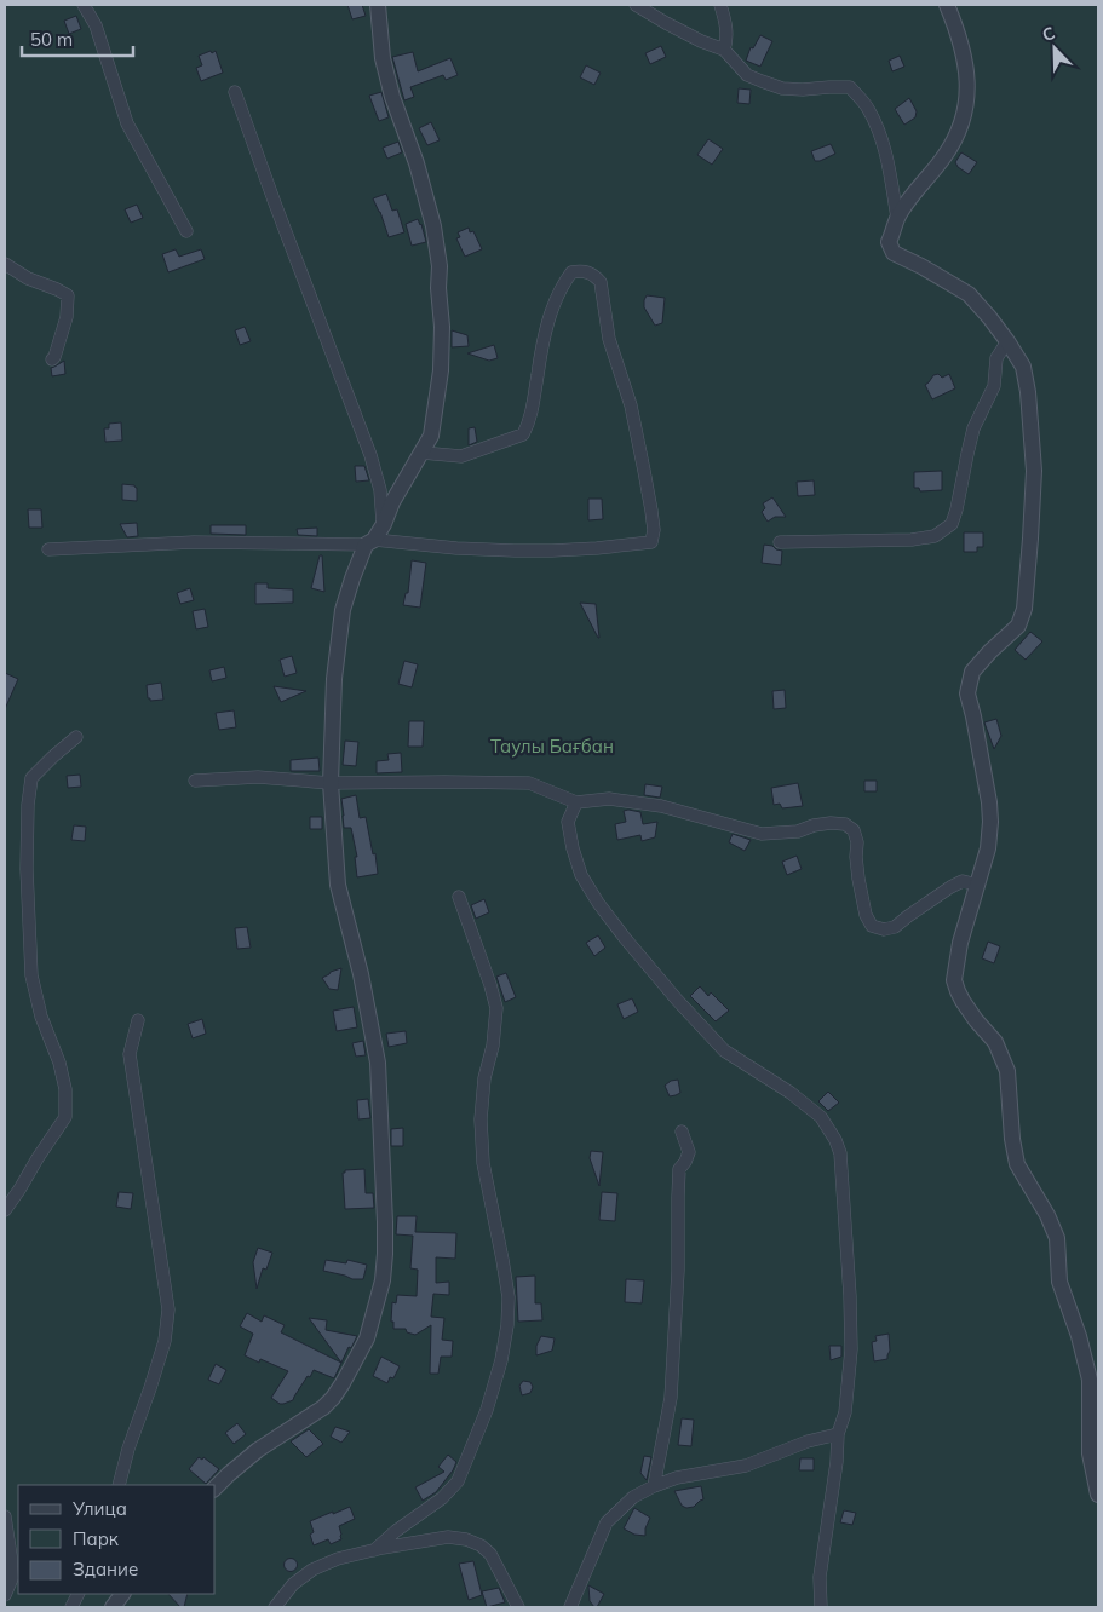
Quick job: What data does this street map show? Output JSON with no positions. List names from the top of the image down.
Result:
{
  "parks": ["Таулы Бағбан"],
  "legend": ["Улица", "Парк", "Здание"],
  "scale_bar": "50 m",
  "north": "top left"
}
